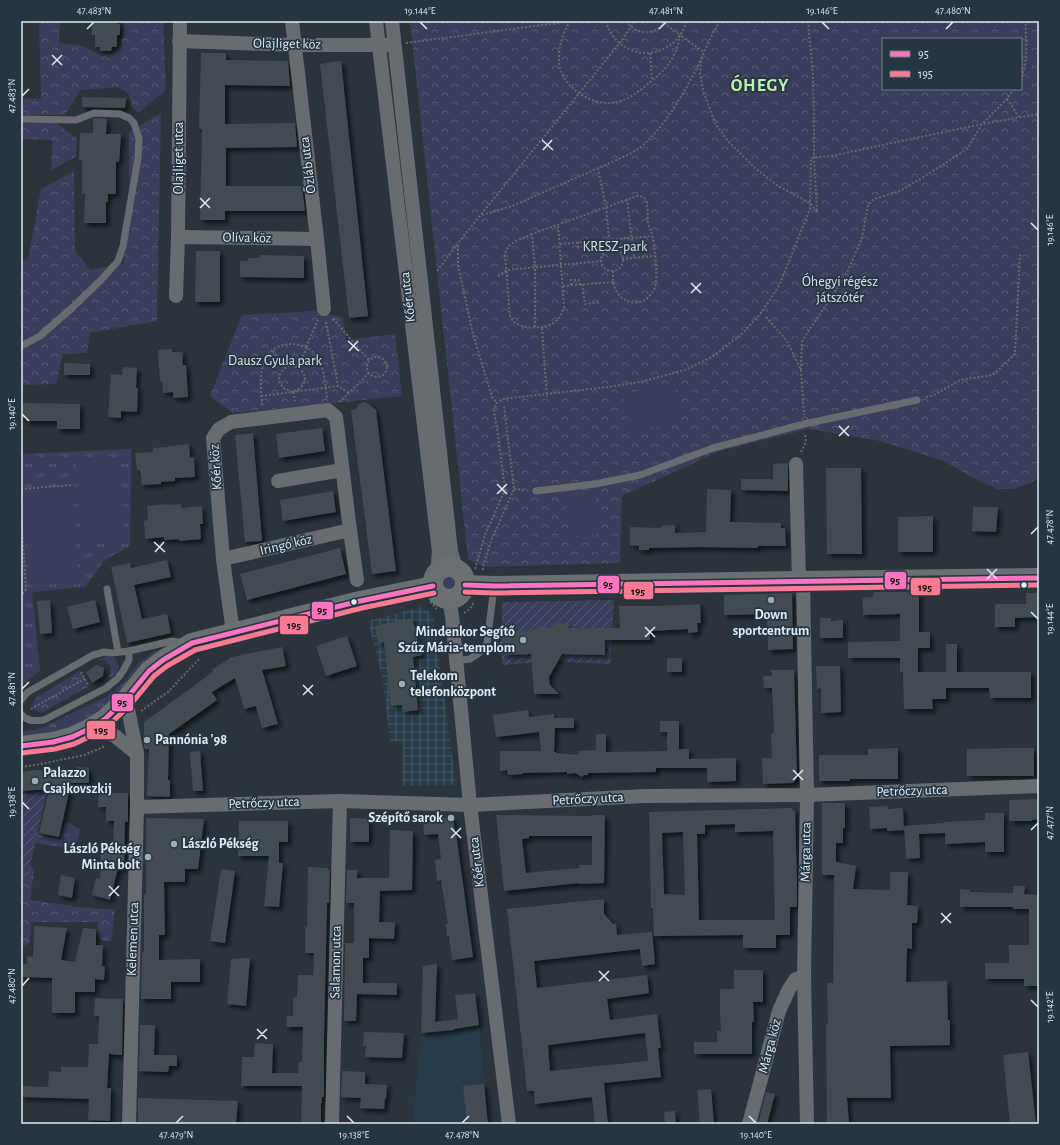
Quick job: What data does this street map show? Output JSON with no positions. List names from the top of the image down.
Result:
{
  "streets": {
    "street": [
      "Olajliget köz",
      "Olajliget utca",
      "Őzláb utca",
      "Olíva köz",
      "Kőér utca",
      "Kőér köz",
      "Iringó köz",
      "Petrőczy utca",
      "Márga utca",
      "Kelemen utca",
      "Salamon utca",
      "Márga köz"
    ]
  },
  "crossings": [
    ["Olajliget köz", "Olajliget utca"],
    ["Olajliget köz", "Őzláb utca"],
    ["Olajliget köz", "Kőér utca"],
    ["Olajliget utca", "Olíva köz"],
    ["Őzláb utca", "Olíva köz"],
    ["Kőér utca", "Petrőczy utca"],
    ["Kőér köz", "Iringó köz"],
    ["Petrőczy utca", "Márga utca"],
    ["Petrőczy utca", "Kelemen utca"],
    ["Petrőczy utca", "Salamon utca"],
    ["Márga utca", "Márga köz"]
  ],
  "districts": ["ÓHEGY"],
  "parks": ["KRESZ-park", "Óhegyi régész játszótér", "Dausz Gyula park"],
  "places": [
    "Down sportcentrum",
    "Mindenkor Segítő Szűz Mária-templom",
    "Telekom telefonközpont",
    "Pannónia '98",
    "Palazzo Csajkovszkij",
    "Szépítő sarok",
    "László Pékség",
    "László Pékség Minta bolt"
  ],
  "lines": ["transit line 95", "transit line 195"],
  "legend": ["95", "195"],
  "coordinates": [
    "47.483°N",
    "19.144°E",
    "47.481°N",
    "19.146°E",
    "47.480°N",
    "19.140°E",
    "47.478°N",
    "19.138°E",
    "47.477°N",
    "19.142°E",
    "47.479°N"
  ]
}
